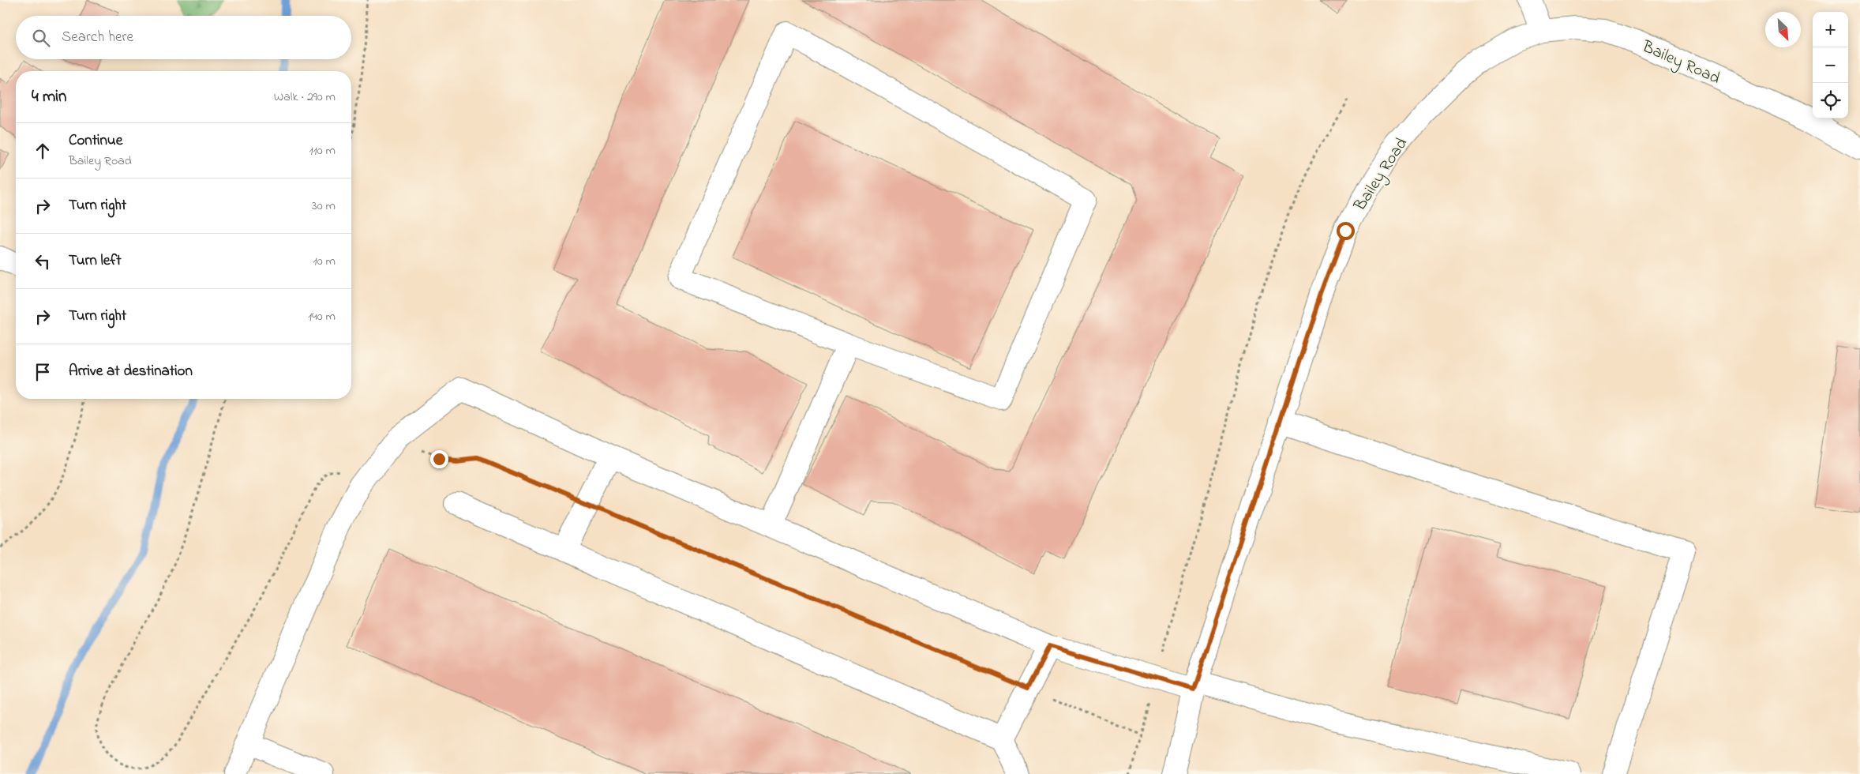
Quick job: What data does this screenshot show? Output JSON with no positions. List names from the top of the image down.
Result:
{
  "streets": {
    "street": ["Bailey Road"]
  },
  "north": "bottom right",
  "page": {
    "map_buttons": ["+", "−"],
    "search": "Search here",
    "heading": ["4 min", "Walk · 290 m"],
    "list": [
      ["Continue", "Bailey Road", "110 m"],
      ["Turn right", "30 m"],
      ["Turn left", "10 m"],
      ["Turn right", "140 m"],
      "Arrive at destination"
    ]
  }
}
